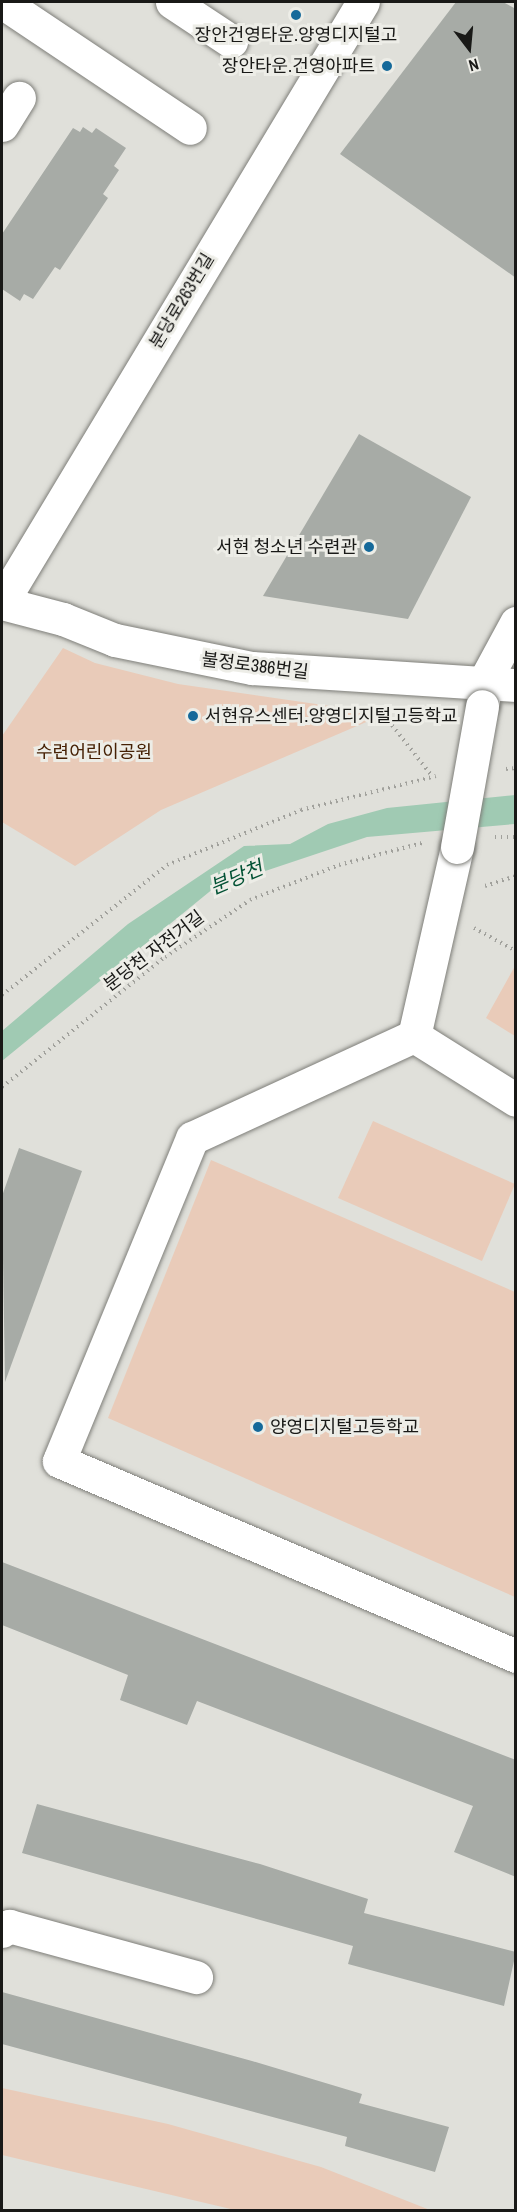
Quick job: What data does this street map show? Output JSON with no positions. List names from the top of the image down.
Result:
{
  "streets": {
    "street": ["분당로263번길", "불정로386번길"],
    "path": ["분당천 자전거길"]
  },
  "crossings": [
    ["분당로263번길", "불정로386번길"]
  ],
  "water": ["분당천"],
  "parks": ["수련어린이공원"],
  "places": [
    "장안건영타운.양영디지털고",
    "장안타운.건영아파트",
    "서현 청소년 수련관",
    "서현유스센터.양영디지털고등학교",
    "양영디지털고등학교"
  ],
  "north": "bottom"
}
